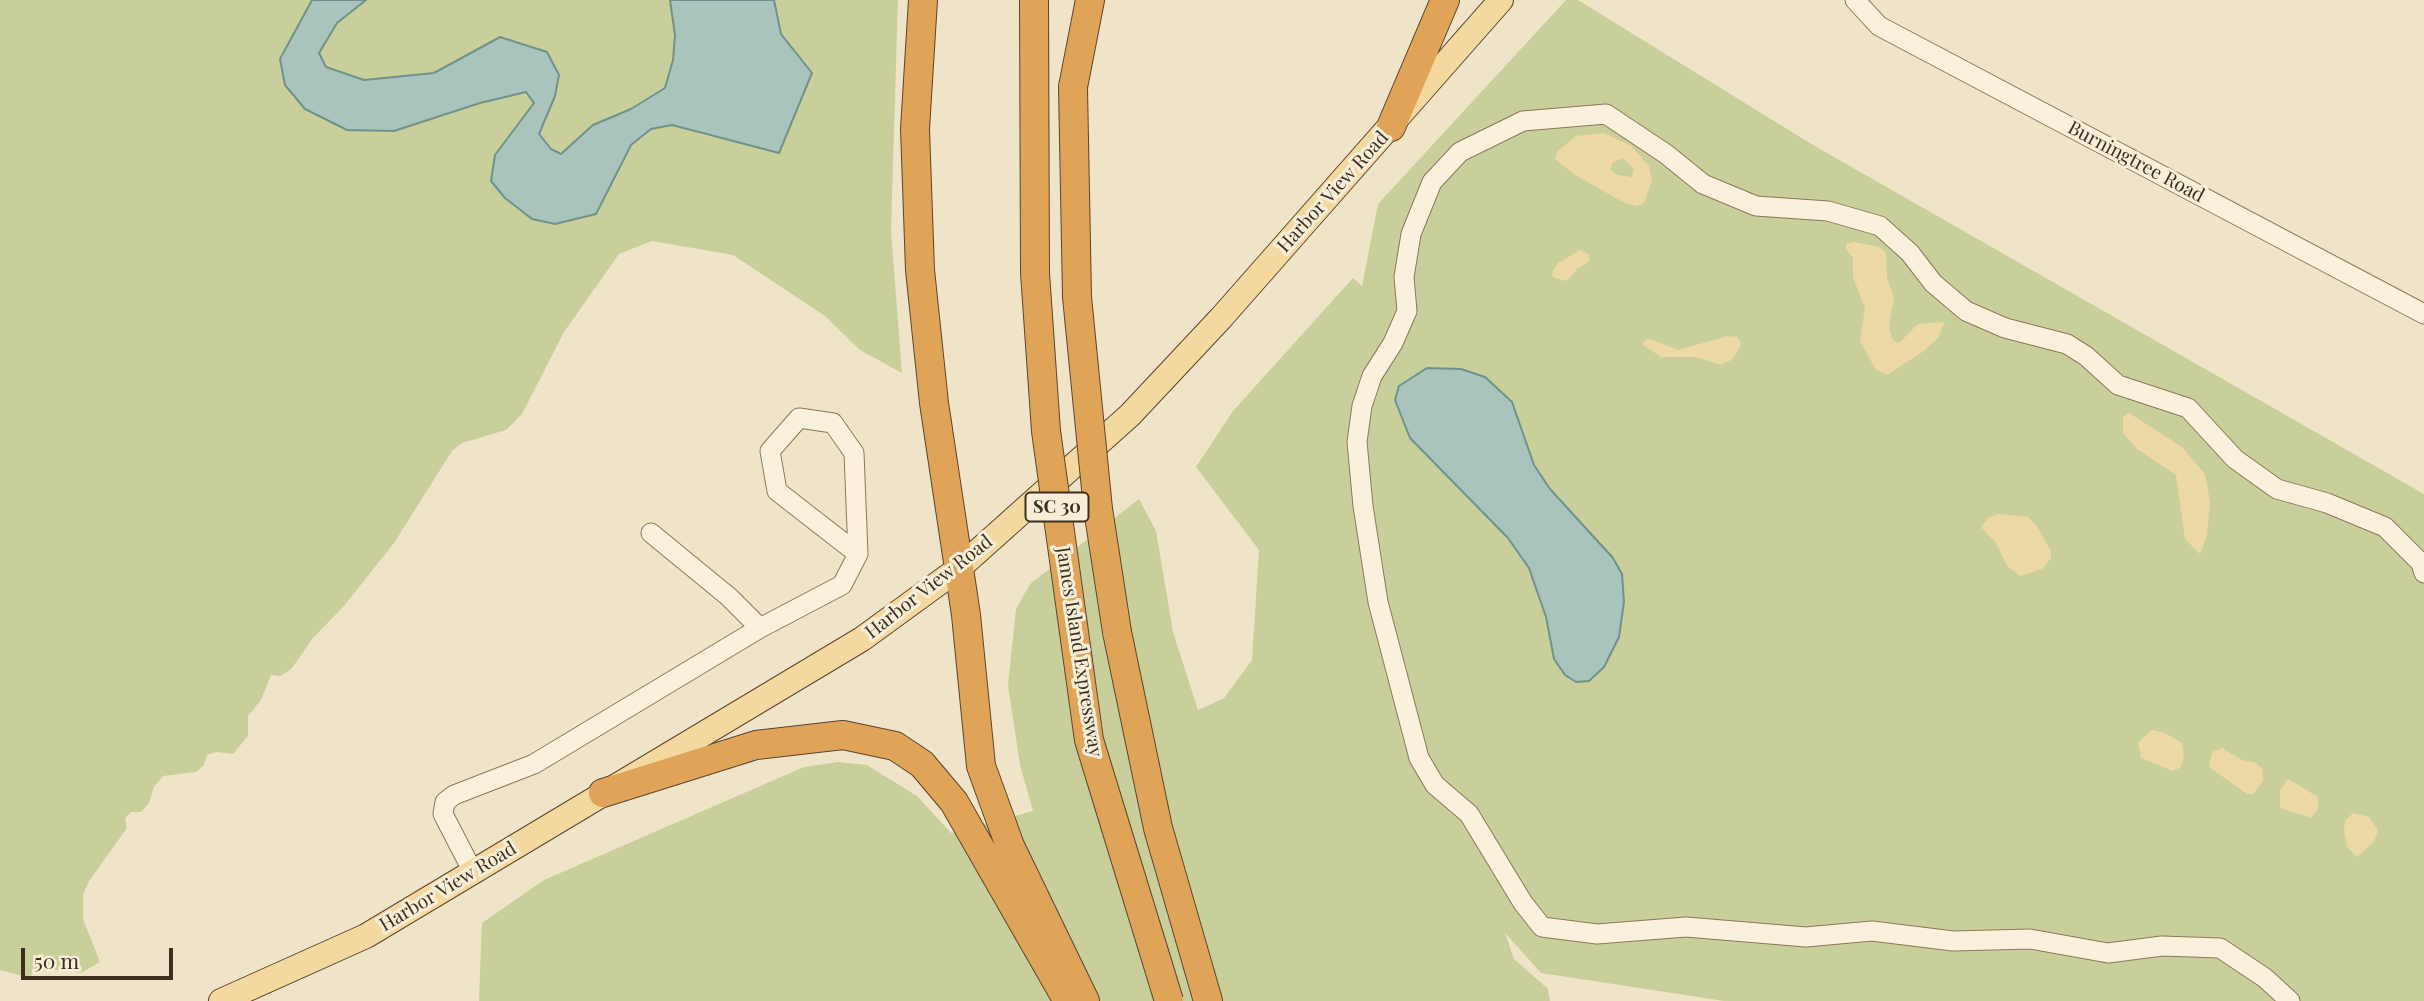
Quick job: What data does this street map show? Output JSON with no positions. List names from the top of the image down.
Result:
{
  "streets": {
    "highway": ["SC 30", "James Island Expressway"],
    "main road": ["Harbor View Road"],
    "street": ["Burningtree Road"]
  },
  "scale_bar": "50 m"
}
